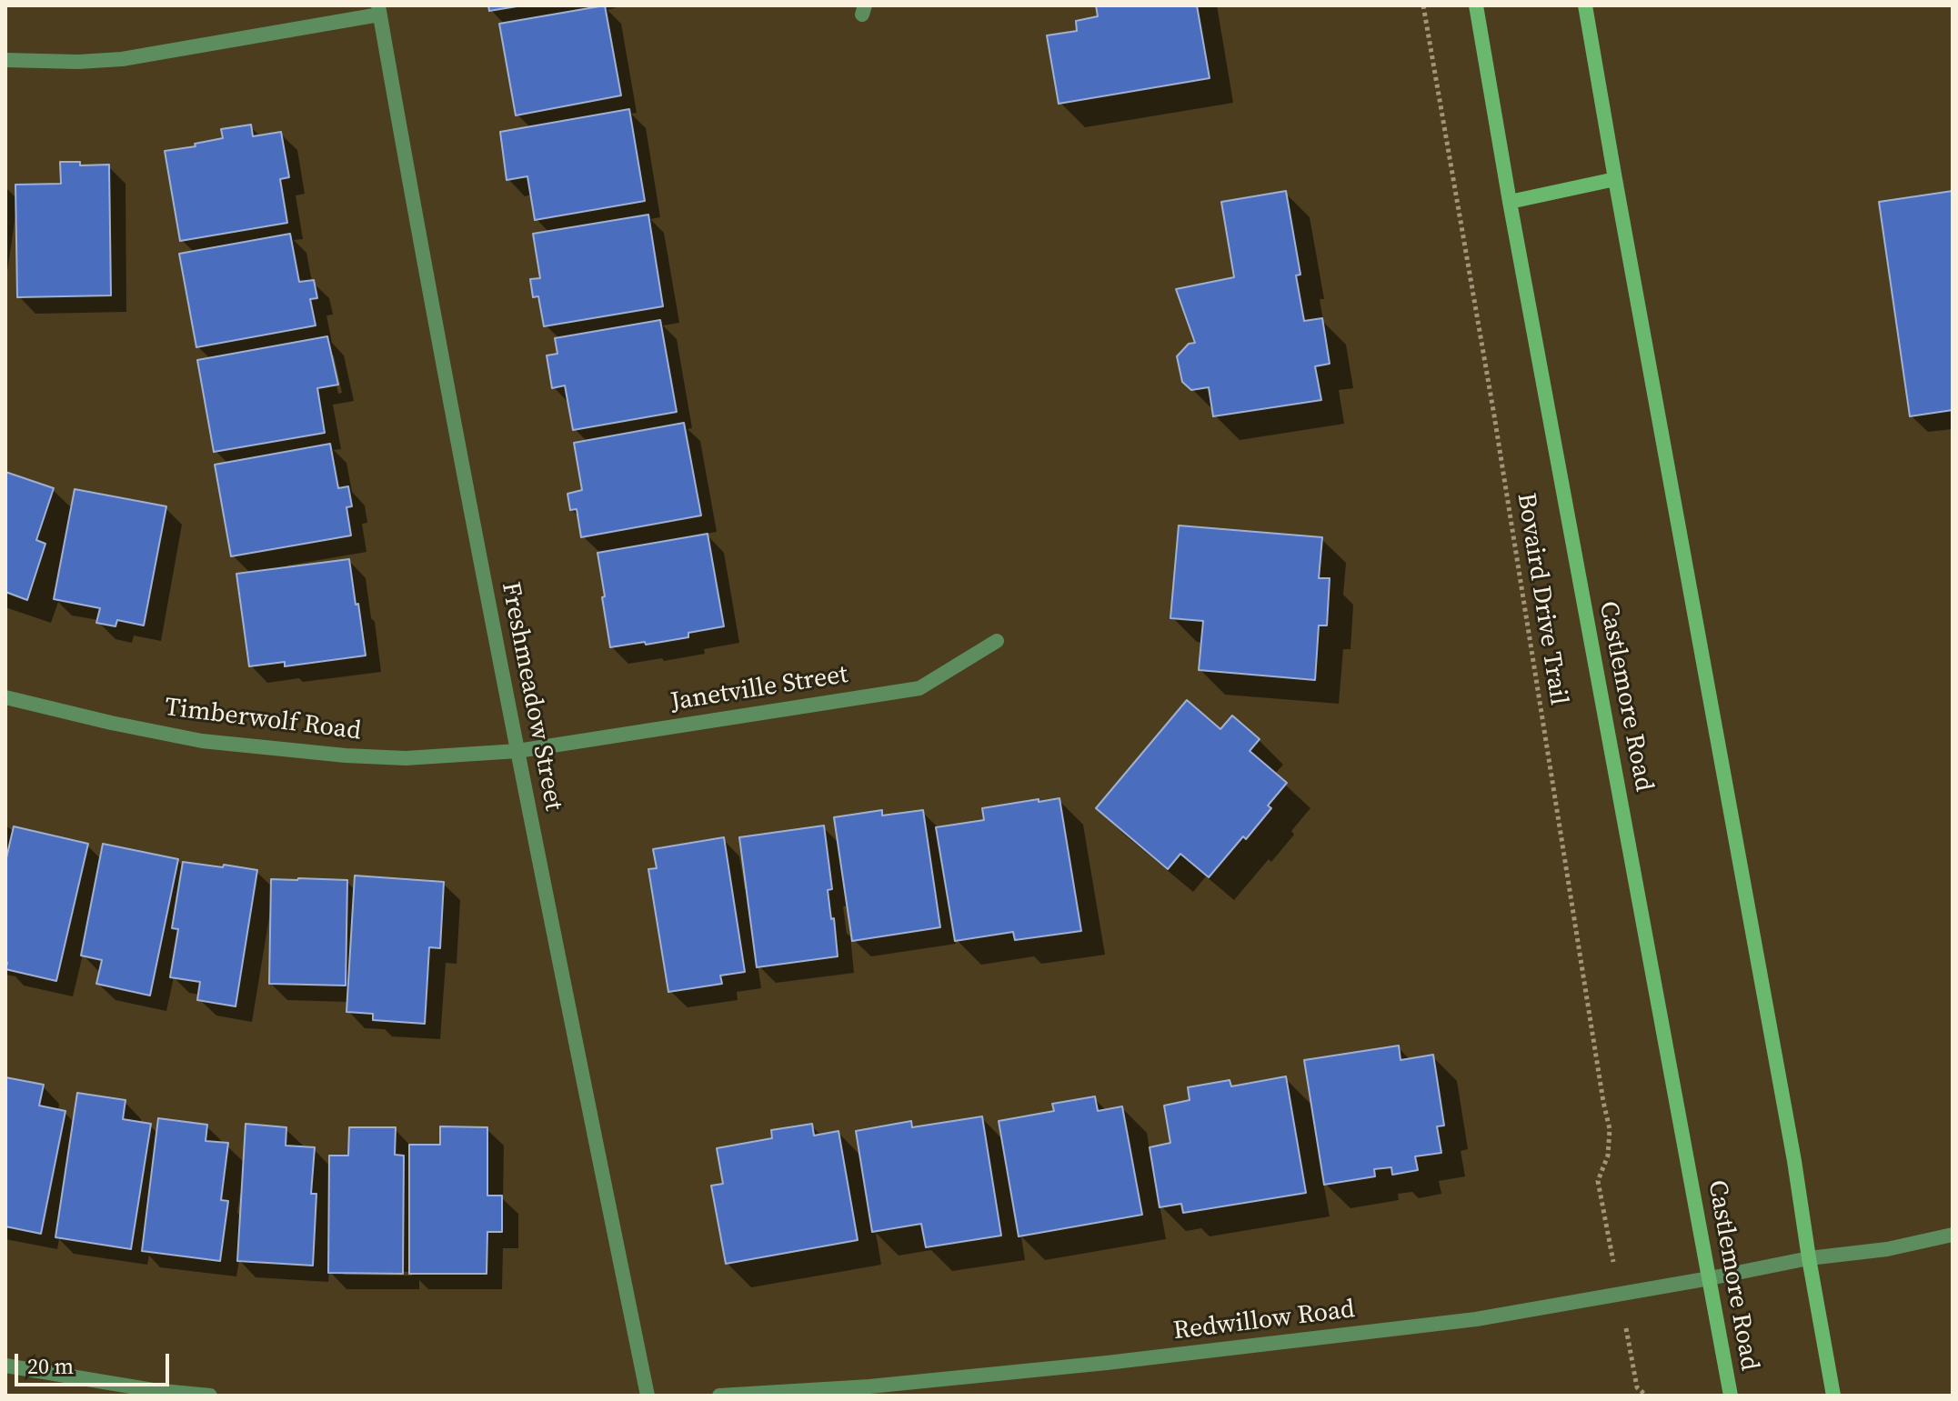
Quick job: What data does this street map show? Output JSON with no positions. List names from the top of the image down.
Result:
{
  "streets": {
    "main road": ["Castlemore Road"],
    "street": [
      "Janetville Street",
      "Freshmeadow Street",
      "Timberwolf Road",
      "Redwillow Road"
    ],
    "path": ["Bovaird Drive Trail"]
  },
  "crossings": [
    ["Janetville Street", "Freshmeadow Street"],
    ["Janetville Street", "Timberwolf Road"],
    ["Freshmeadow Street", "Timberwolf Road"],
    ["Castlemore Road", "Redwillow Road"]
  ],
  "scale_bar": "20 m"
}
